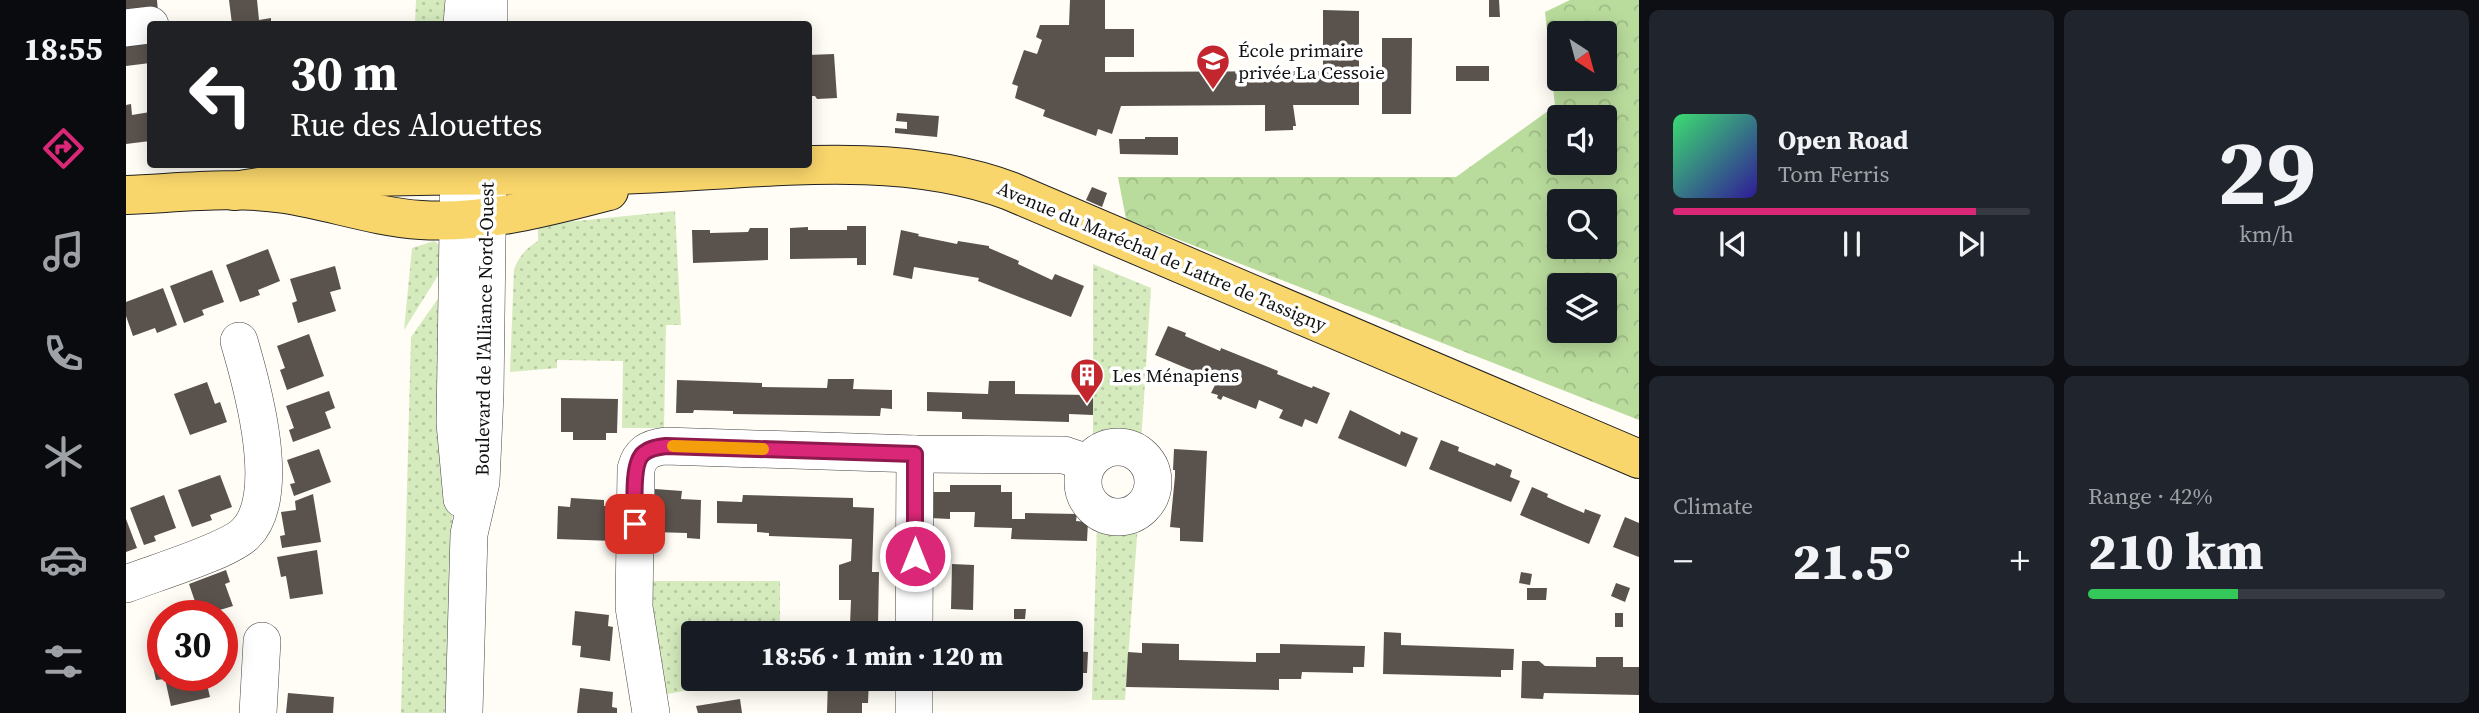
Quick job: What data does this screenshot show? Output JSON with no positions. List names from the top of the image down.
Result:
{
  "streets": {
    "main road": ["Avenue du Maréchal de Lattre de Tassigny"],
    "street": ["Boulevard de l'Alliance Nord-Ouest"]
  },
  "crossings": [
    ["Avenue du Maréchal de Lattre de Tassigny", "Boulevard de l'Alliance Nord-Ouest"]
  ],
  "places": {
    "school or university": ["École primaire privée La Cessoie"],
    "building": ["Les Ménapiens"]
  },
  "north": "bottom right",
  "page": {
    "tabs": "18:55",
    "tile": [
      ["29", "km/h"],
      "Climate",
      ["Range · 42%", "210 km"]
    ],
    "turn": ["30 m", "Rue des Alouettes"],
    "song": ["Open Road", "Tom Ferris"],
    "heat": ["−", "21.5°", "+"],
    "limit": "30",
    "trip": "18:56 · 1 min · 120 m"
  }
}
